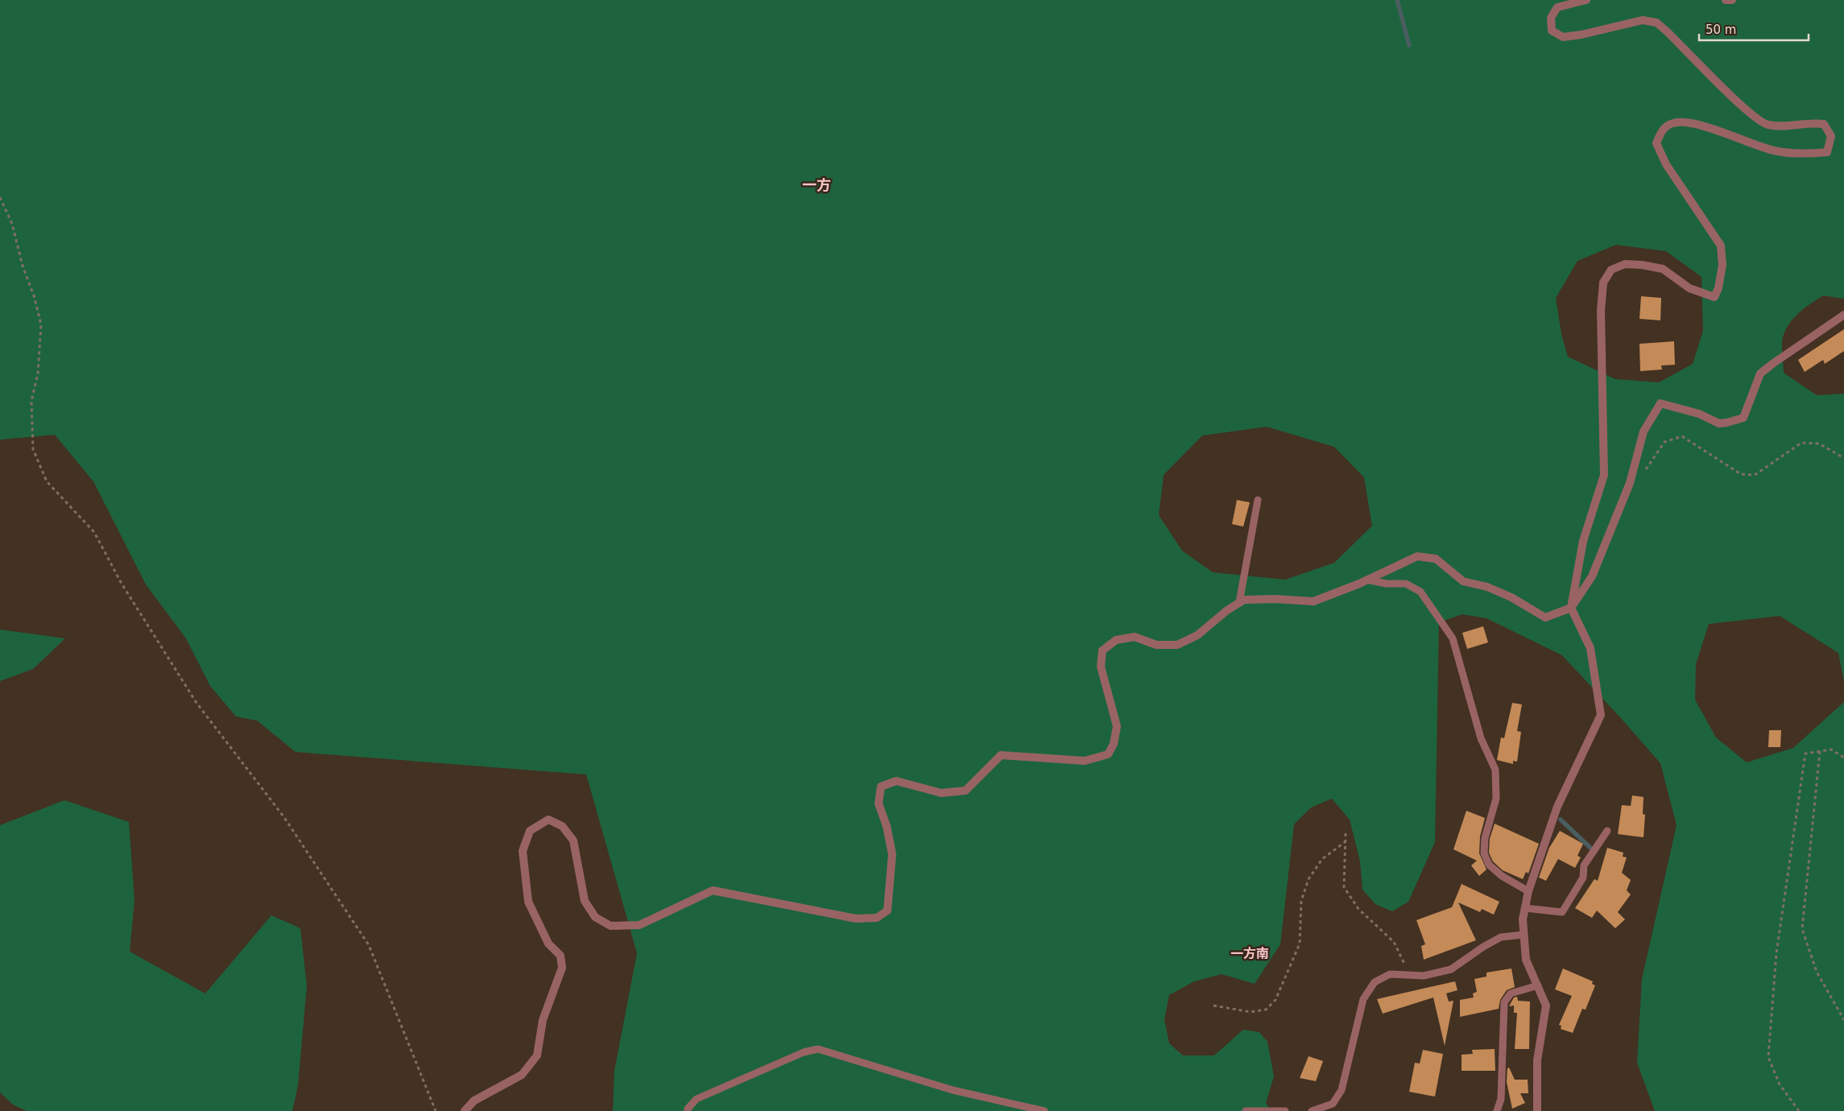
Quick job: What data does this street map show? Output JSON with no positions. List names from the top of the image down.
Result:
{
  "districts": ["一方", "一方南"],
  "scale_bar": "50 m"
}
